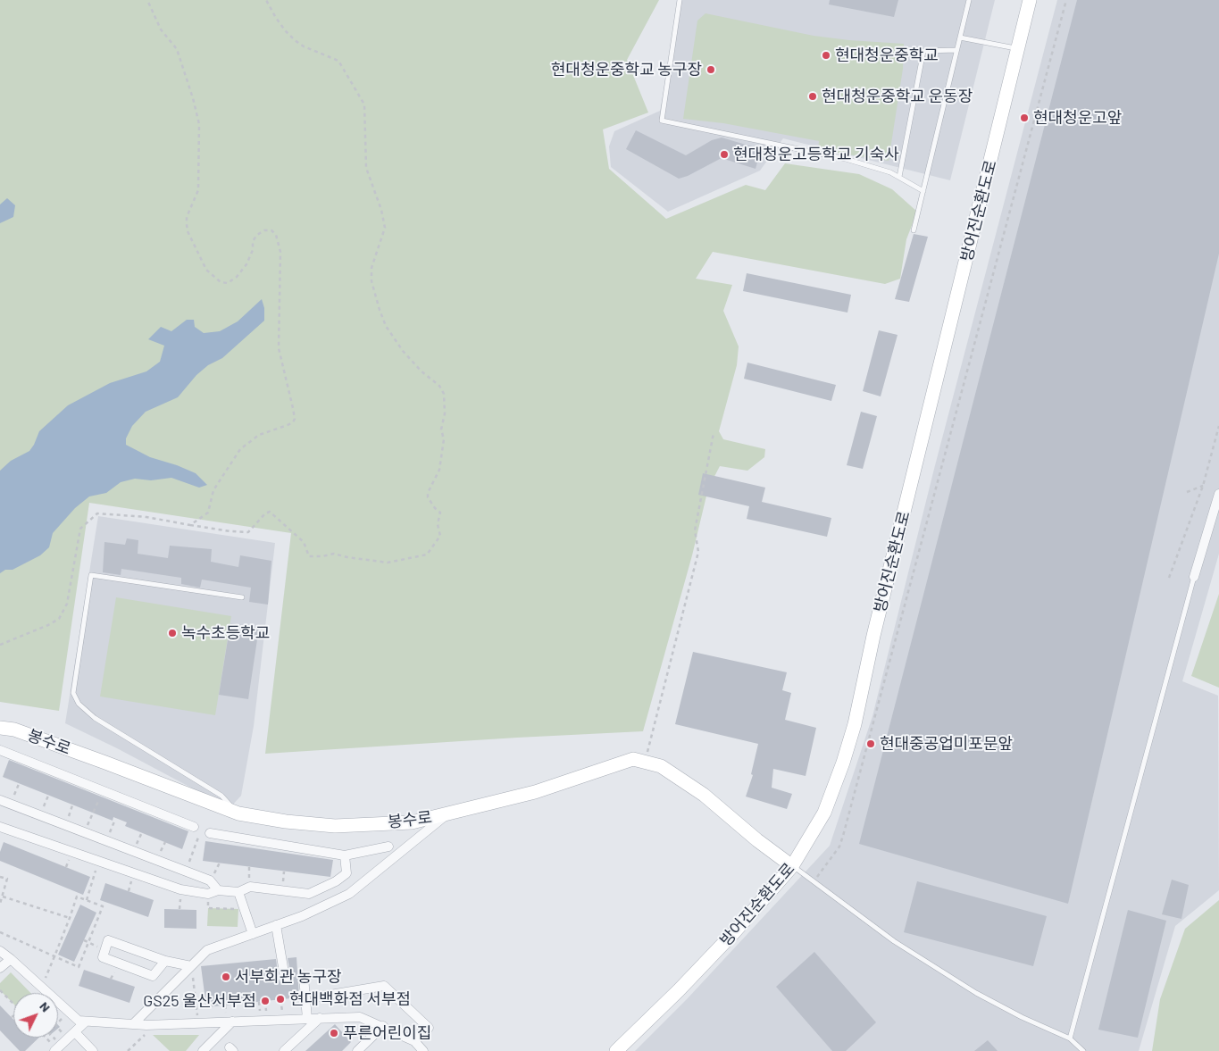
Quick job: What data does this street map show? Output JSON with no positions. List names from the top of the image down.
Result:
{
  "streets": {
    "main road": ["방어진순환도로", "봉수로"]
  },
  "crossings": [
    ["방어진순환도로", "봉수로"]
  ],
  "places": [
    "현대청운중학교",
    "현대청운중학교 농구장",
    "현대청운중학교 운동장",
    "현대청운고앞",
    "현대청운고등학교 기숙사",
    "녹수초등학교",
    "현대중공업미포문앞",
    "서부회관 농구장",
    "현대백화점 서부점",
    "GS25 울산서부점",
    "푸른어린이집"
  ],
  "north": "top right"
}
